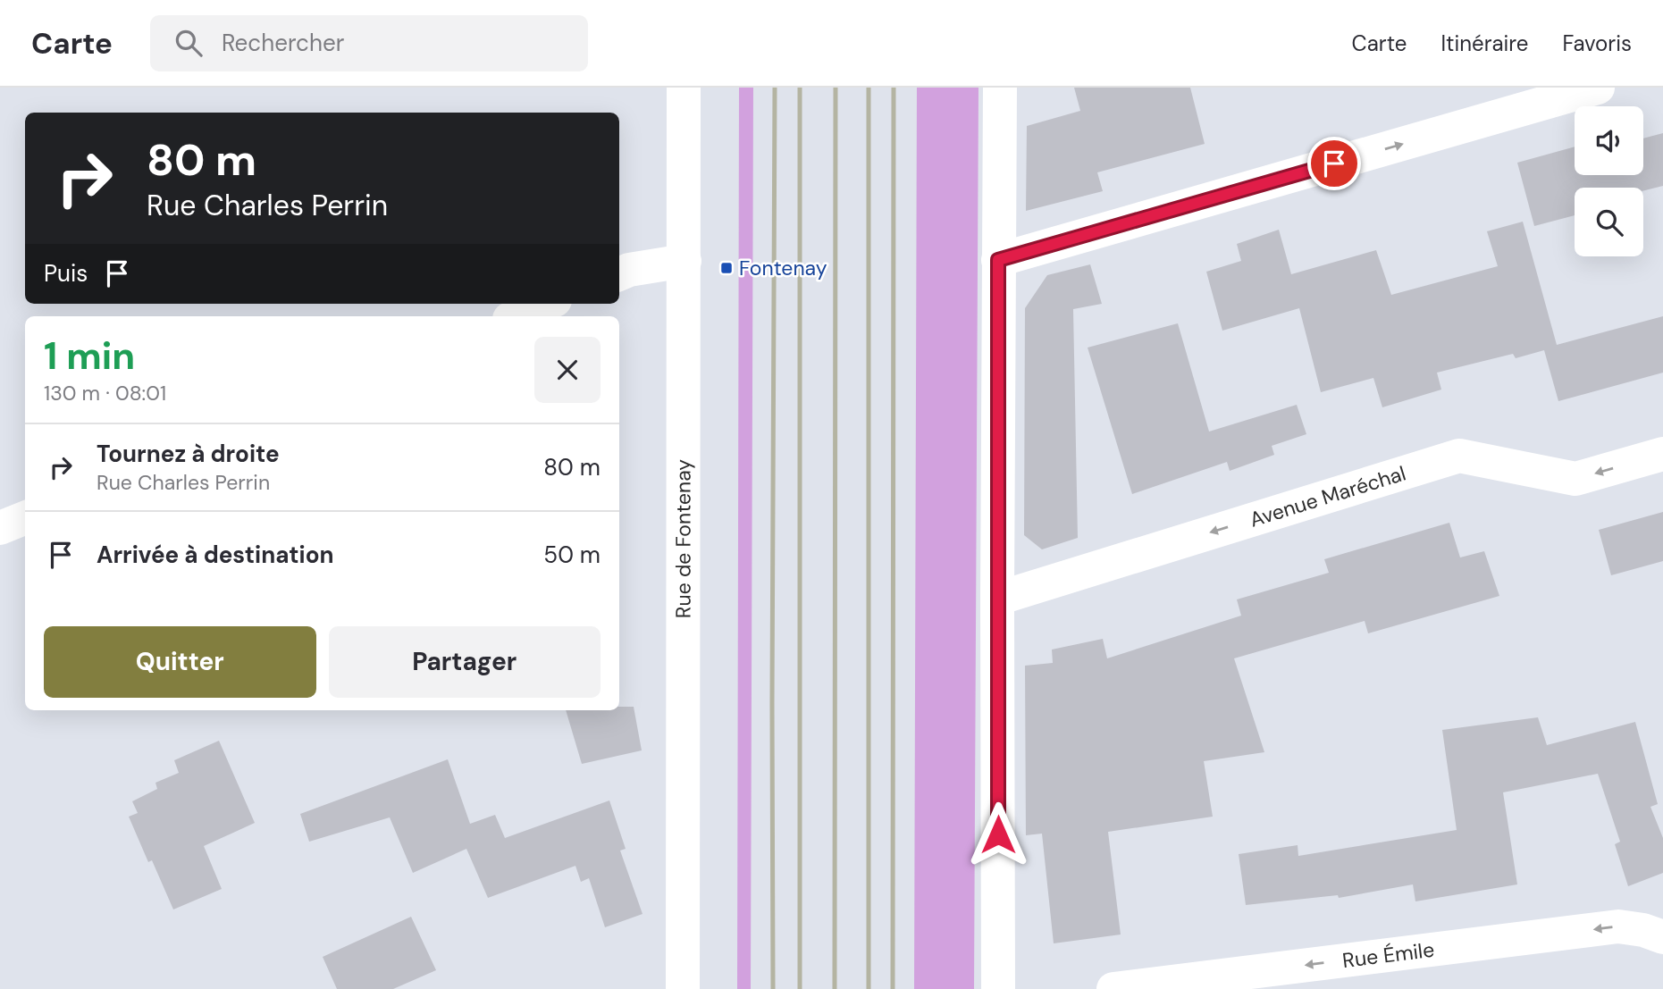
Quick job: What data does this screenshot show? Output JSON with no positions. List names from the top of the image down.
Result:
{
  "streets": {
    "street": ["Avenue Maréchal", "Rue de Fontenay", "Rue Émile"]
  },
  "one_way": ["Avenue Maréchal", "Rue Émile"],
  "places": {
    "transit": ["Fontenay"]
  },
  "page": {
    "header": "Carte",
    "search": "Rechercher",
    "nav": ["Carte", "Itinéraire", "Favoris"],
    "turn": ["80 m", "Rue Charles Perrin"],
    "then": "Puis",
    "heading": ["1 min", "130 m · 08:01"],
    "list": [
      {
        "name": "Tournez à droite",
        "note": "Rue Charles Perrin",
        "value": "80 m"
      },
      {
        "name": "Arrivée à destination",
        "value": "50 m"
      }
    ],
    "buttons": ["Quitter", "Partager"]
  }
}
